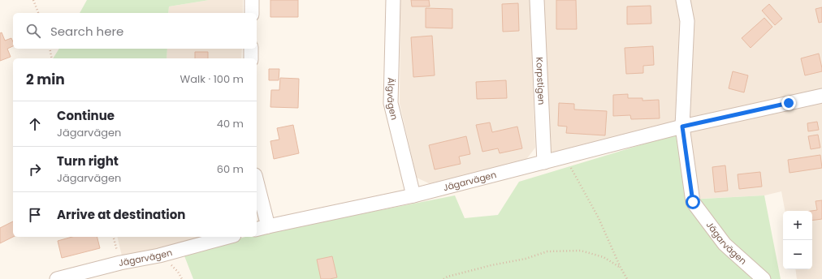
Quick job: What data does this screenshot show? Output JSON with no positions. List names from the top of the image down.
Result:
{
  "streets": {
    "street": ["Korpstigen", "Älgvägen", "Jägarvägen"]
  },
  "crossings": [
    ["Korpstigen", "Jägarvägen"],
    ["Älgvägen", "Jägarvägen"]
  ],
  "page": {
    "search": "Search here",
    "heading": ["2 min", "Walk · 100 m"],
    "list": [
      ["Continue", "Jägarvägen", "40 m"],
      ["Turn right", "Jägarvägen", "60 m"],
      "Arrive at destination"
    ],
    "map_buttons": ["+", "−"]
  }
}
